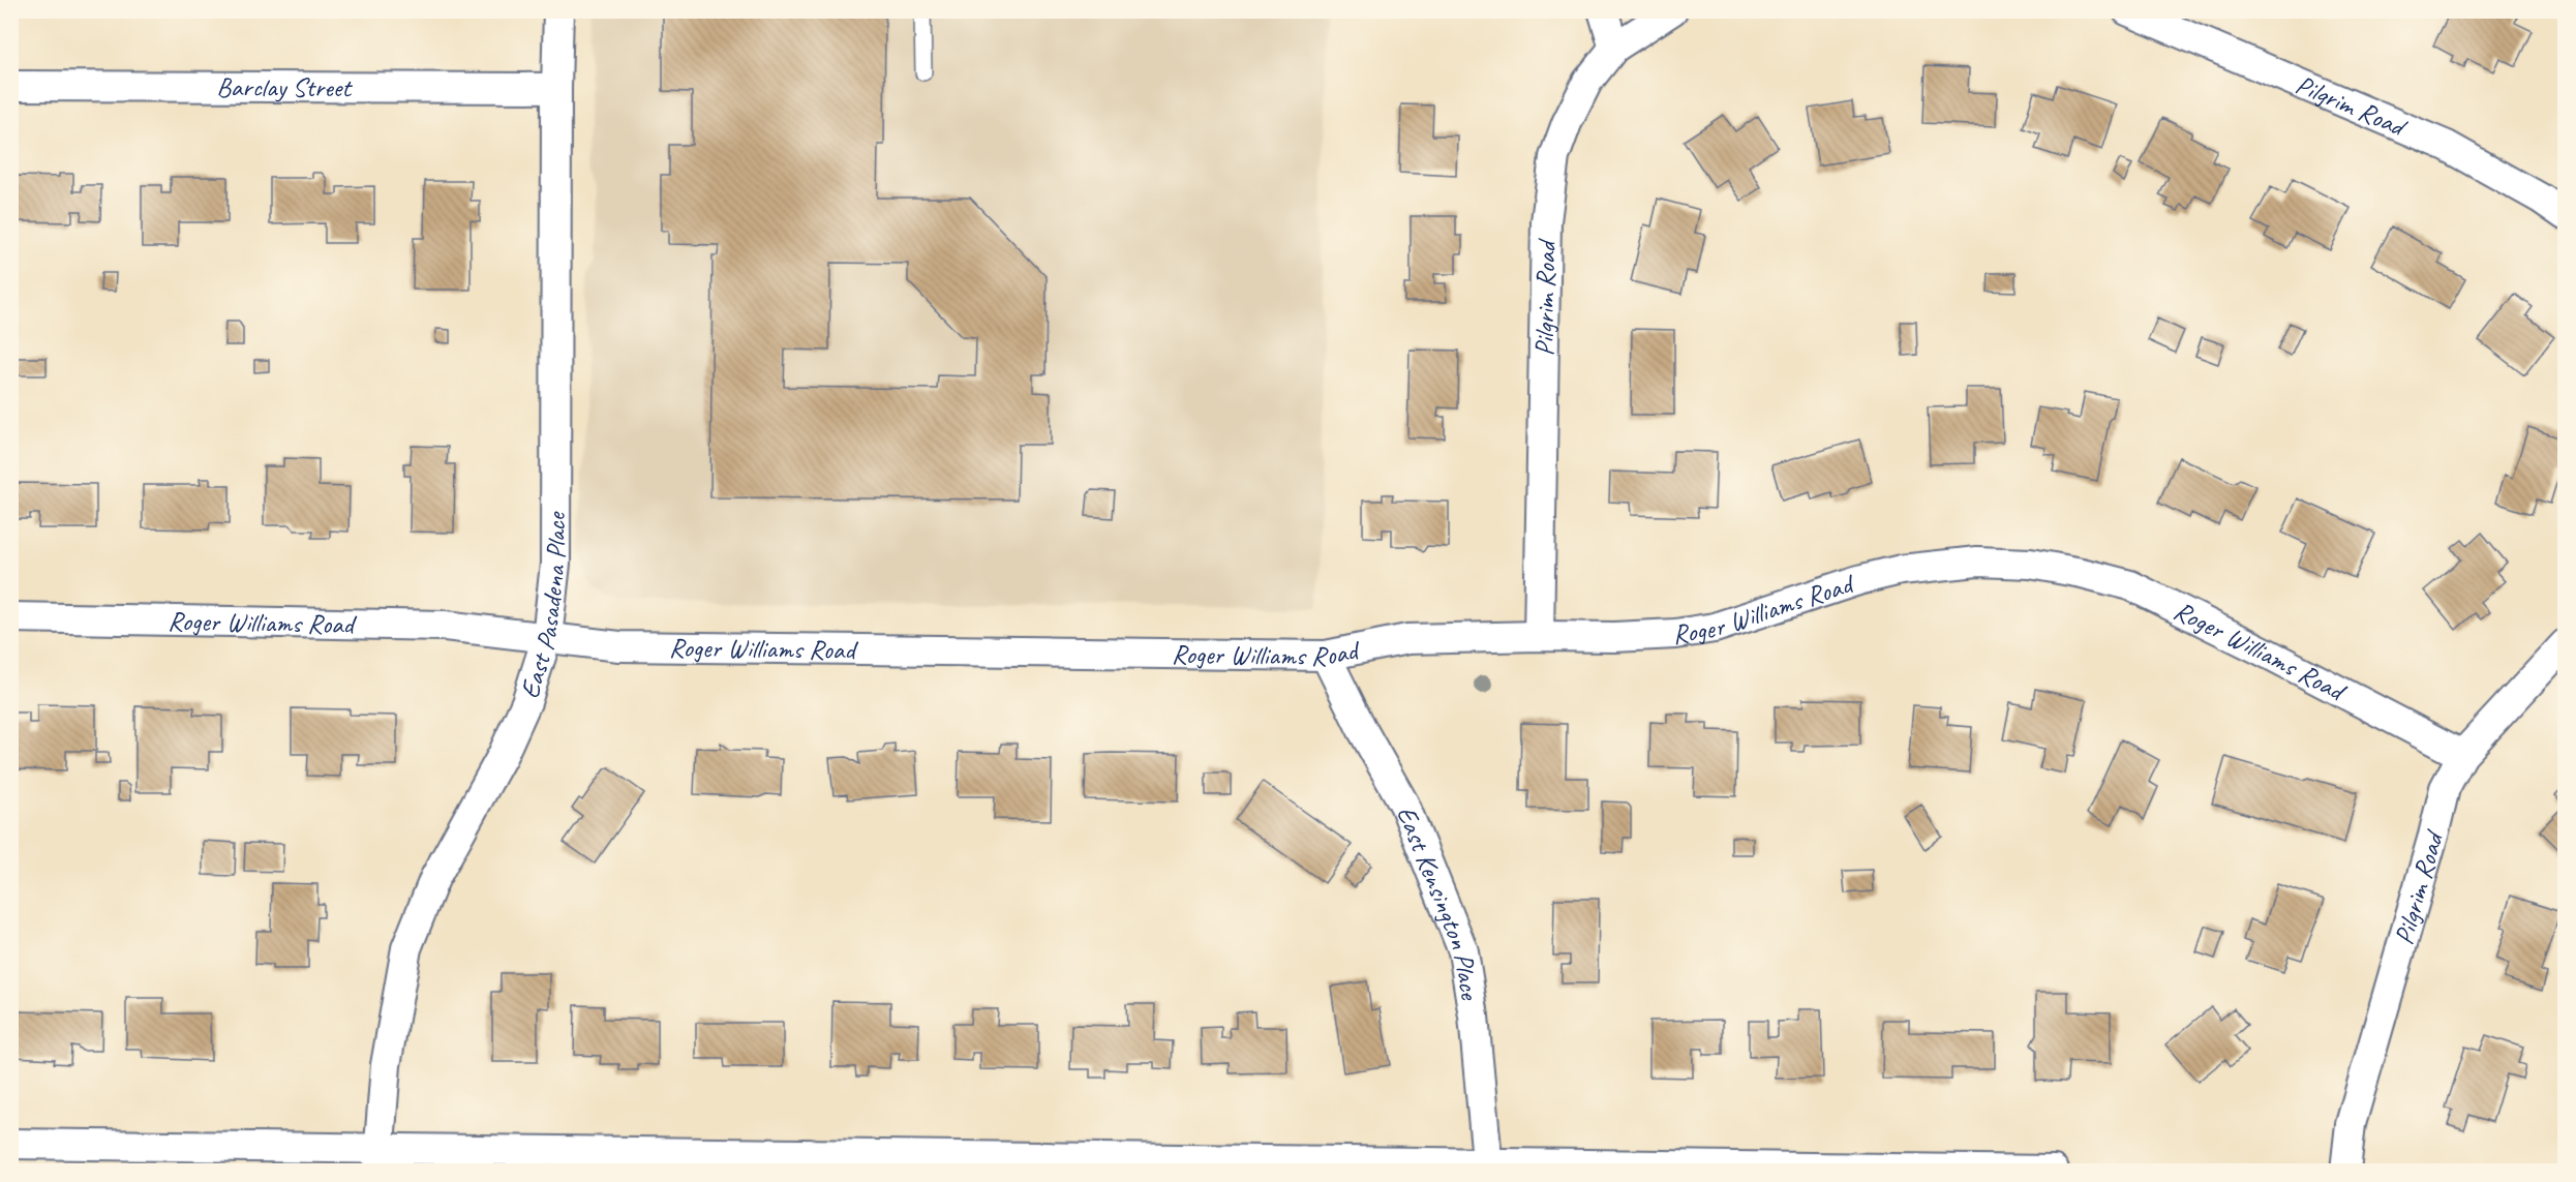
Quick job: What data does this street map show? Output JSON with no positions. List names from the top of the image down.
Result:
{
  "streets": {
    "street": [
      "Barclay Street",
      "Pilgrim Road",
      "East Pasadena Place",
      "Roger Williams Road",
      "East Kensington Place"
    ]
  },
  "crossings": [
    ["Barclay Street", "East Pasadena Place"],
    ["Pilgrim Road", "Roger Williams Road"],
    ["East Pasadena Place", "Roger Williams Road"],
    ["Roger Williams Road", "East Kensington Place"]
  ]
}
